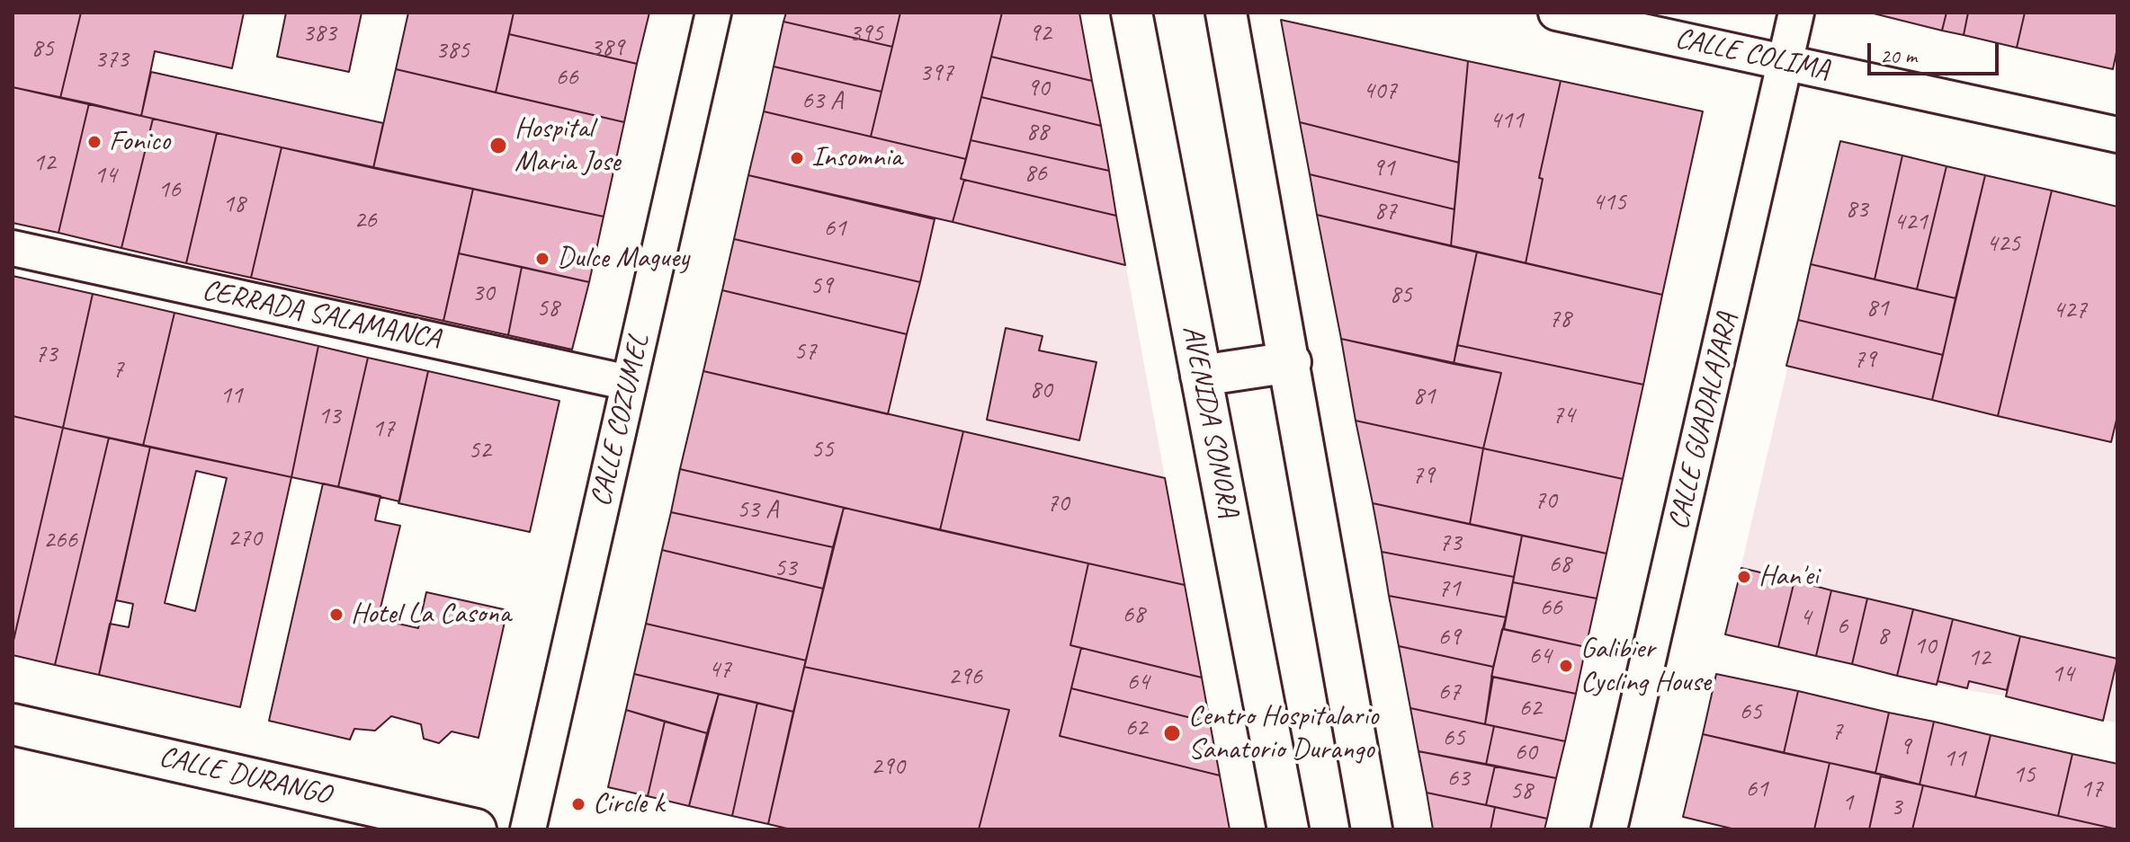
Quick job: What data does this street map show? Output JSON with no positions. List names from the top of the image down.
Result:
{
  "streets": {
    "main road": ["AVENIDA SONORA", "CALLE DURANGO"],
    "street": [
      "CALLE COLIMA",
      "CERRADA SALAMANCA",
      "CALLE COZUMEL",
      "CALLE GUADALAJARA"
    ]
  },
  "crossings": [
    ["CALLE COLIMA", "CALLE GUADALAJARA"],
    ["CERRADA SALAMANCA", "CALLE COZUMEL"]
  ],
  "places": [
    "Fonico",
    "Hospital Maria Jose",
    "Insomnia",
    "Dulce Maguey",
    "Han'ei",
    "Hotel La Casona",
    "Galibier Cycling House",
    "Centro Hospitalario Sanatorio Durango",
    "Circle k"
  ],
  "house_numbers": [
    "383",
    "395",
    "92",
    "389",
    "85",
    "385",
    "373",
    "397",
    "66",
    "90",
    "407",
    "63 A",
    "411",
    "88",
    "12",
    "91",
    "86",
    "14",
    "16",
    "415",
    "18",
    "83",
    "87",
    "26",
    "421",
    "61",
    "425",
    "59",
    "30",
    "85",
    "58",
    "81",
    "427",
    "78",
    "57",
    "73",
    "79",
    "7",
    "80",
    "11",
    "81",
    "74",
    "13",
    "17",
    "55",
    "52",
    "79",
    "70",
    "70",
    "53 A",
    "270",
    "266",
    "73",
    "68",
    "53",
    "71",
    "66",
    "68",
    "4",
    "6",
    "8",
    "69",
    "10",
    "64",
    "12",
    "47",
    "14",
    "296",
    "64",
    "67",
    "62",
    "65",
    "62",
    "7",
    "65",
    "9",
    "60",
    "11",
    "290",
    "15",
    "63",
    "61",
    "17",
    "58",
    "1",
    "3"
  ],
  "scale_bar": "20 m"
}
